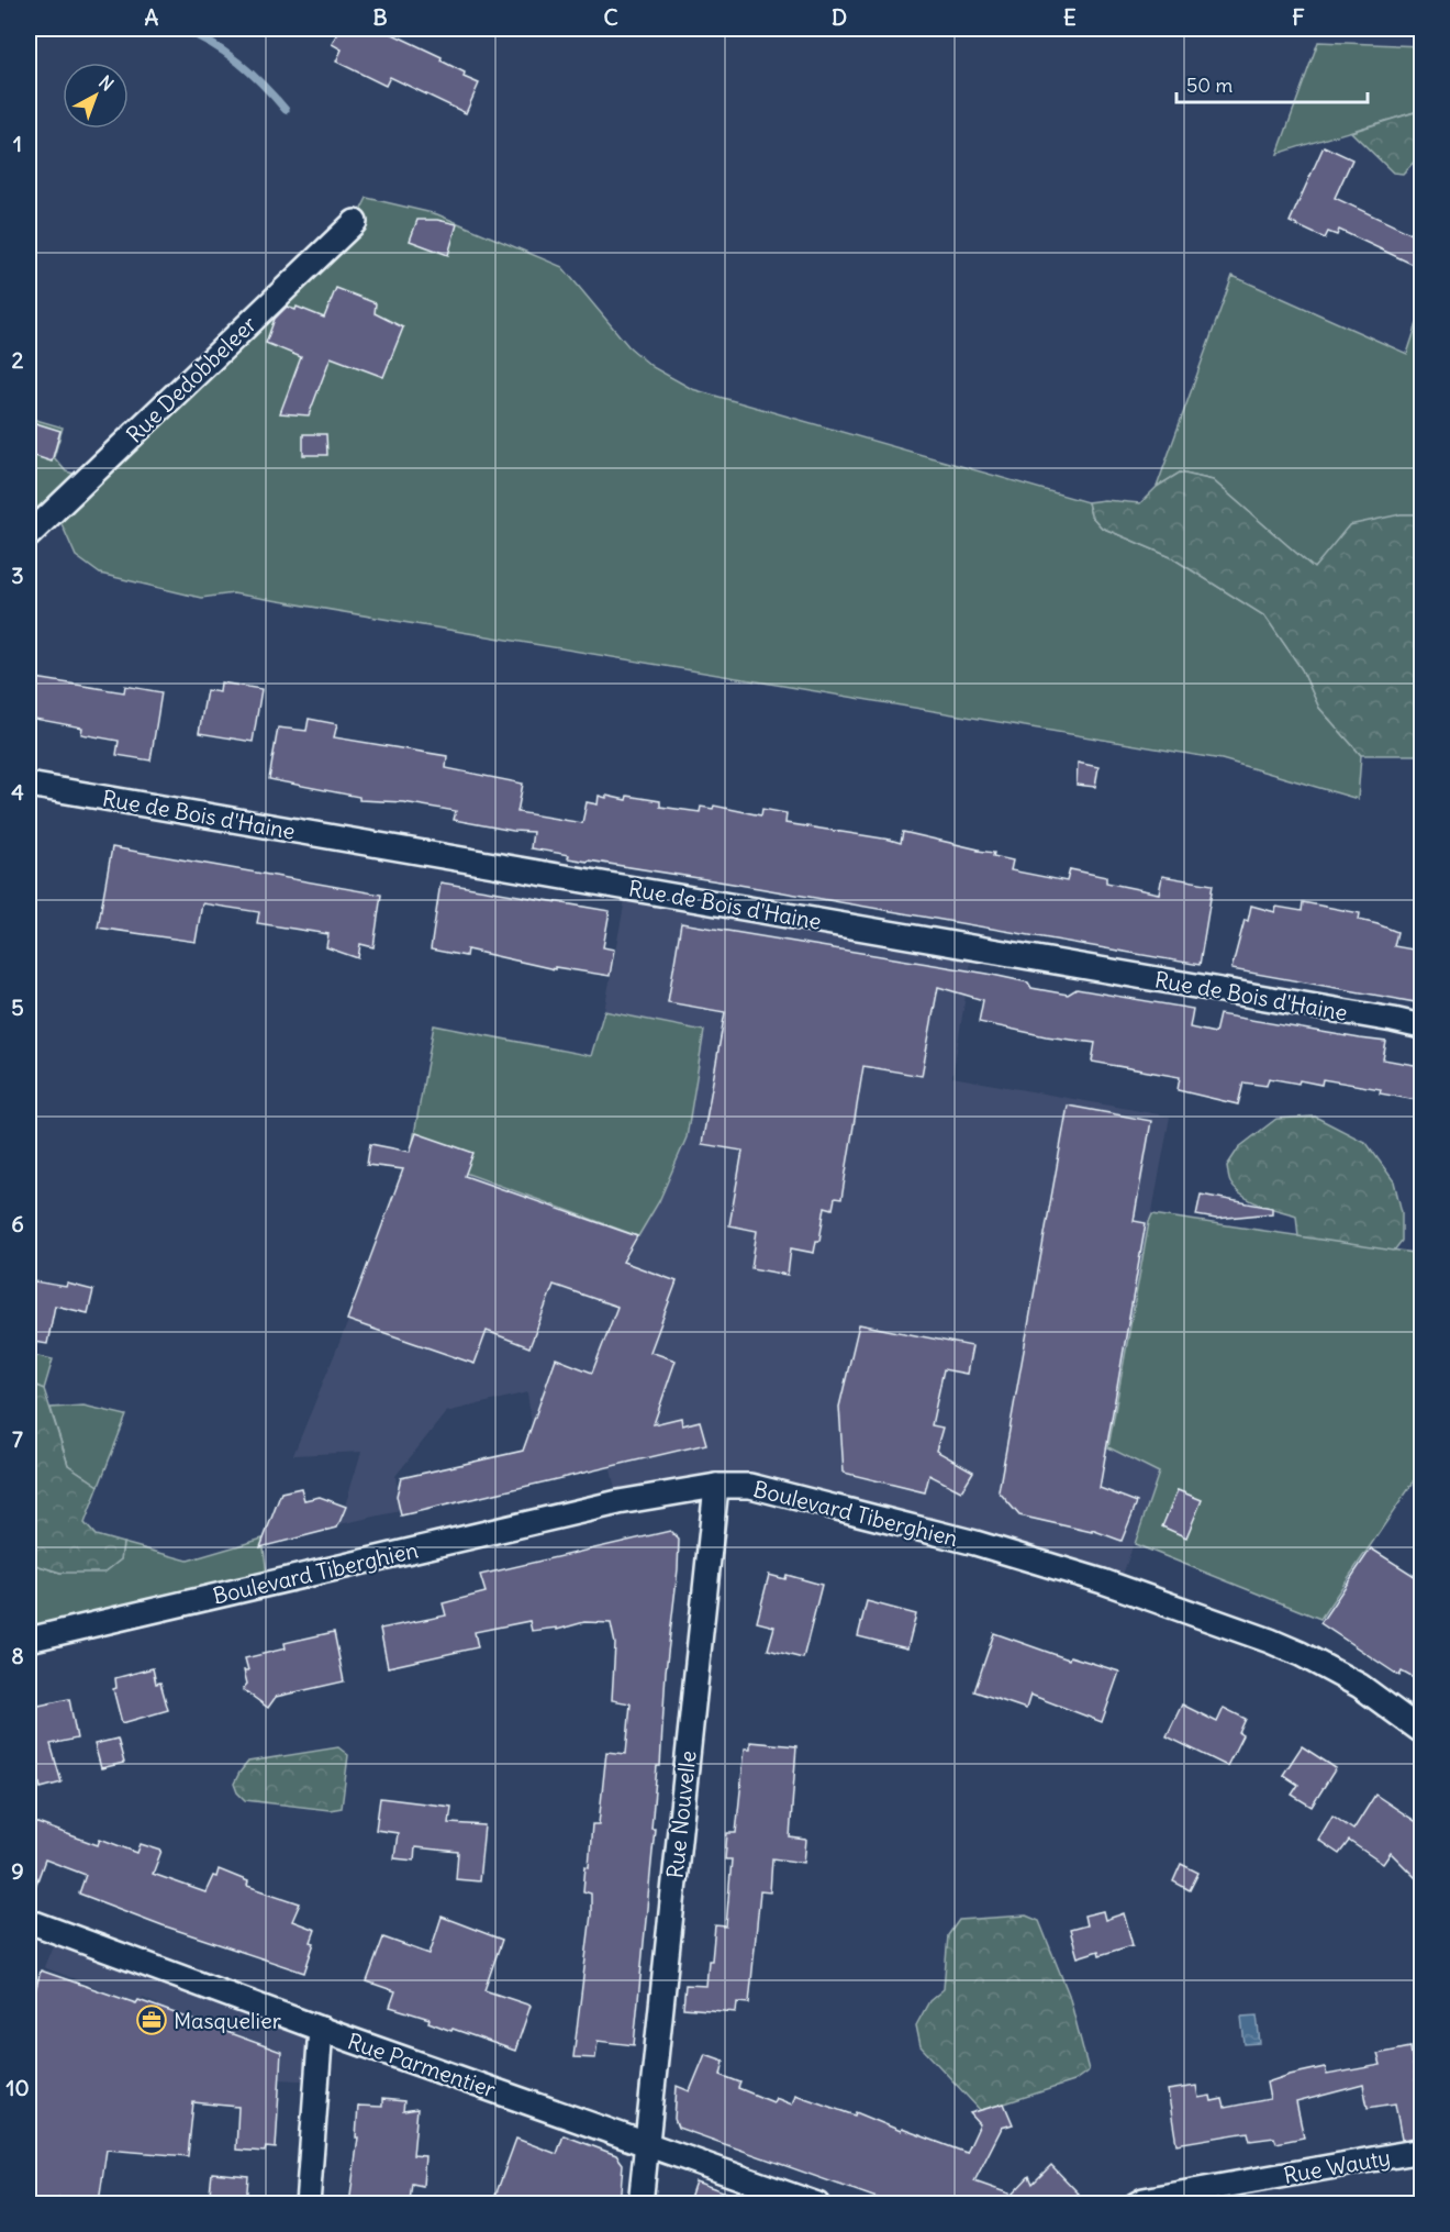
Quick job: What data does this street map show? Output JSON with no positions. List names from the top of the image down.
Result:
{
  "streets": {
    "street": [
      "Rue Dedobbeleer",
      "Rue de Bois d'Haine",
      "Boulevard Tiberghien",
      "Rue Nouvelle",
      "Rue Parmentier",
      "Rue Wauty"
    ]
  },
  "crossings": [
    ["Boulevard Tiberghien", "Rue Nouvelle"],
    ["Rue Nouvelle", "Rue Parmentier"]
  ],
  "places": {
    "office": ["Masquelier"]
  },
  "scale_bar": "50 m",
  "north": "top right",
  "grid": {
    "columns": [
      "A",
      "B",
      "C",
      "D",
      "E",
      "F"
    ],
    "rows": [
      "1",
      "2",
      "3",
      "4",
      "5",
      "6",
      "7",
      "8",
      "9",
      "10"
    ]
  }
}
